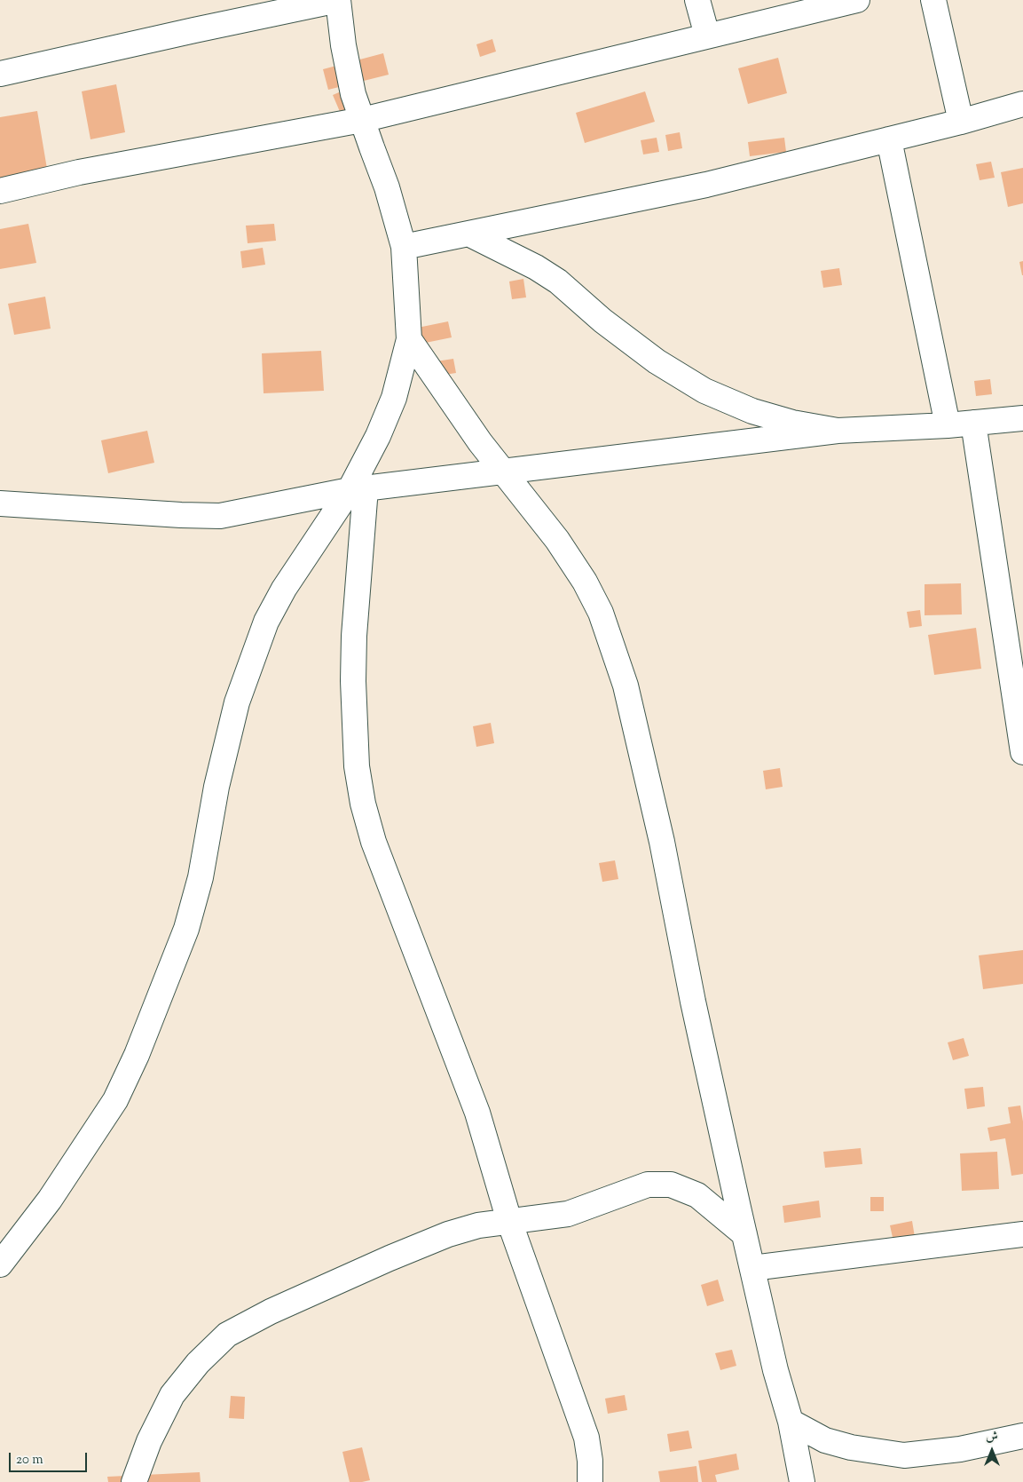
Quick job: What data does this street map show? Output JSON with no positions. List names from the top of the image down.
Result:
{
  "scale_bar": "20 m",
  "north": "top"
}
